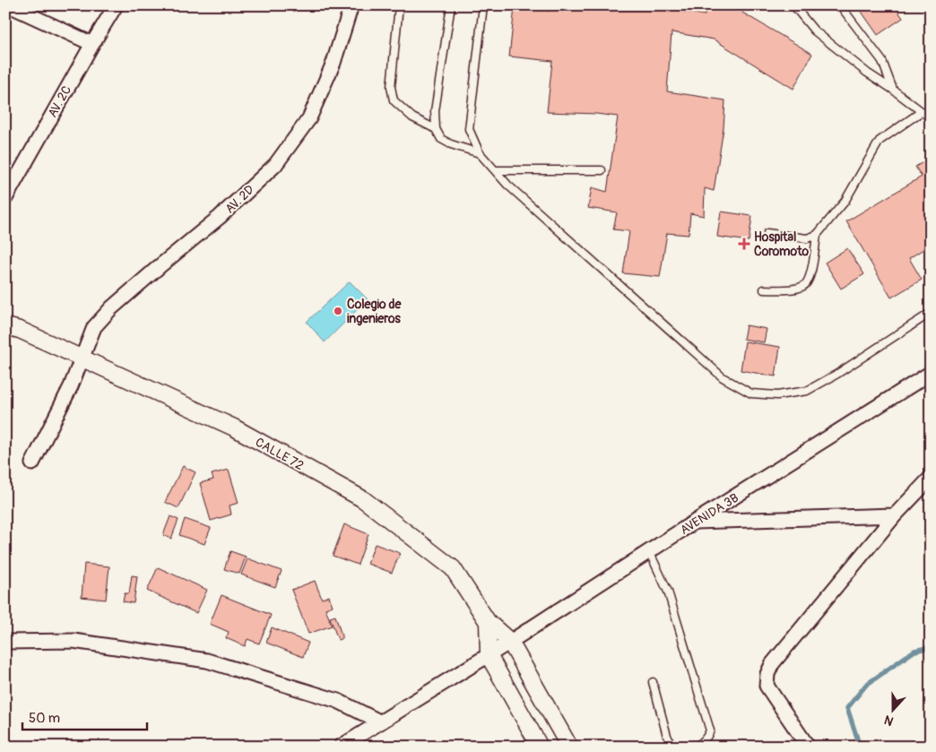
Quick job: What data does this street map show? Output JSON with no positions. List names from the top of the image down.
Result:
{
  "streets": {
    "street": [
      "AV. 2C",
      "AV. 2D",
      "CALLE 72",
      "AVENIDA 3B"
    ]
  },
  "crossings": [
    ["AV. 2D", "CALLE 72"],
    ["CALLE 72", "AVENIDA 3B"]
  ],
  "places": {
    "health": ["Hospital Coromoto"],
    "other": ["Colegio de ingenieros"]
  },
  "scale_bar": "50 m",
  "north": "bottom"
}
